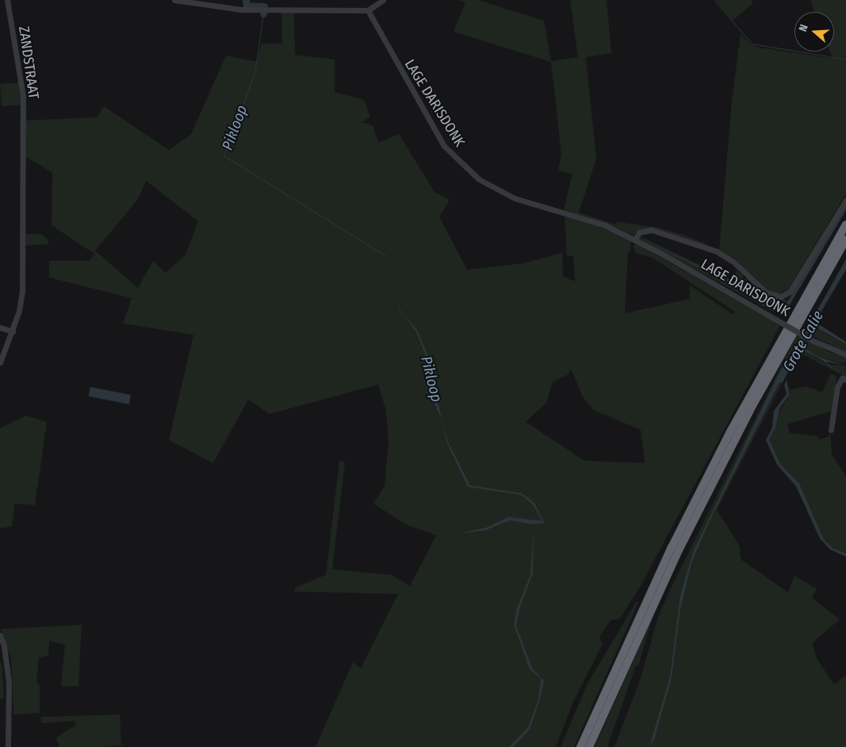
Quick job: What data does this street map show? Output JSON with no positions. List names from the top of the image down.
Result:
{
  "streets": {
    "street": ["ZANDSTRAAT", "LAGE DARISDONK"]
  },
  "water": ["Pikloop", "Grote Calie"],
  "north": "left"
}
